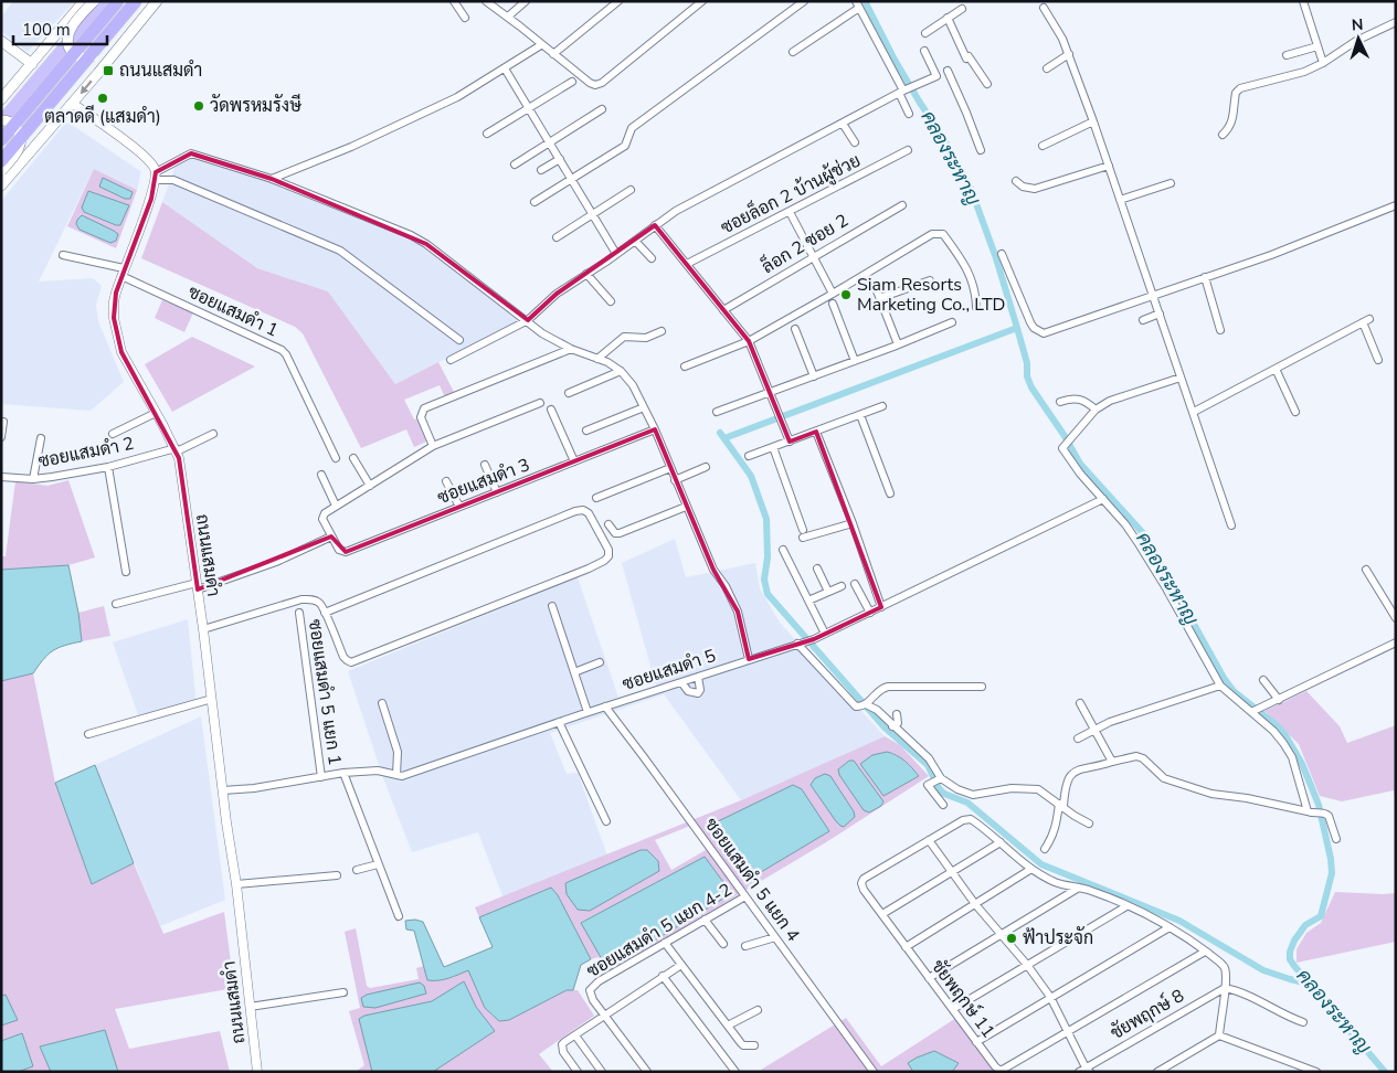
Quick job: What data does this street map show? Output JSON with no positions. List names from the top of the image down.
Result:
{
  "streets": {
    "street": [
      "ซอยล็อก 2 บ้านผู้ช่วย",
      "ล็อก 2 ซอย 2",
      "ซอยแสมดำ 1",
      "ซอยแสมดำ 2",
      "ซอยแสมดำ 3",
      "ถนนแสมดำ",
      "ซอยแสมดำ 5",
      "ซอยแสมดำ 5 แยก 1",
      "ซอยแสมดำ 5 แยก 4",
      "ซอยแสมดำ 5 แยก 4-2",
      "ชัยพฤกษ์ 11",
      "ชัยพฤกษ์ 8"
    ]
  },
  "crossings": [
    ["ซอยแสมดำ 1", "ถนนแสมดำ"],
    ["ซอยแสมดำ 2", "ถนนแสมดำ"],
    ["ถนนแสมดำ", "ซอยแสมดำ 5"],
    ["ซอยแสมดำ 5", "ซอยแสมดำ 5 แยก 1"],
    ["ซอยแสมดำ 5", "ซอยแสมดำ 5 แยก 4"],
    ["ซอยแสมดำ 5 แยก 4", "ซอยแสมดำ 5 แยก 4-2"]
  ],
  "water": ["คลองระหาญ"],
  "places": {
    "transit": ["ถนนแสมดำ"],
    "other": [
      "ตลาดดี (แสมดำ)",
      "วัดพรหมรังษี",
      "Siam Resorts Marketing Co., LTD",
      "ฟ้าประจัก"
    ]
  },
  "scale_bar": "100 m",
  "north": "top"
}
